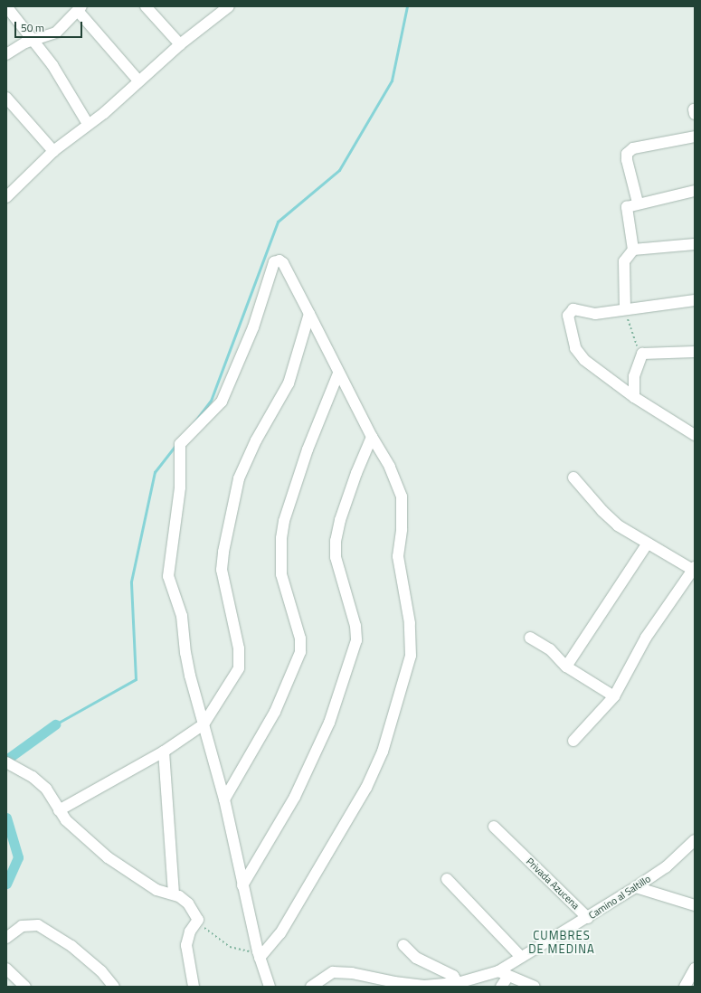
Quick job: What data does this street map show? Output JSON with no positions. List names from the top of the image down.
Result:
{
  "streets": {
    "street": ["Privada Azucena", "Camino al Saltillo"]
  },
  "crossings": [
    ["Privada Azucena", "Camino al Saltillo"]
  ],
  "districts": ["CUMBRES DE MEDINA"],
  "scale_bar": "50 m"
}
